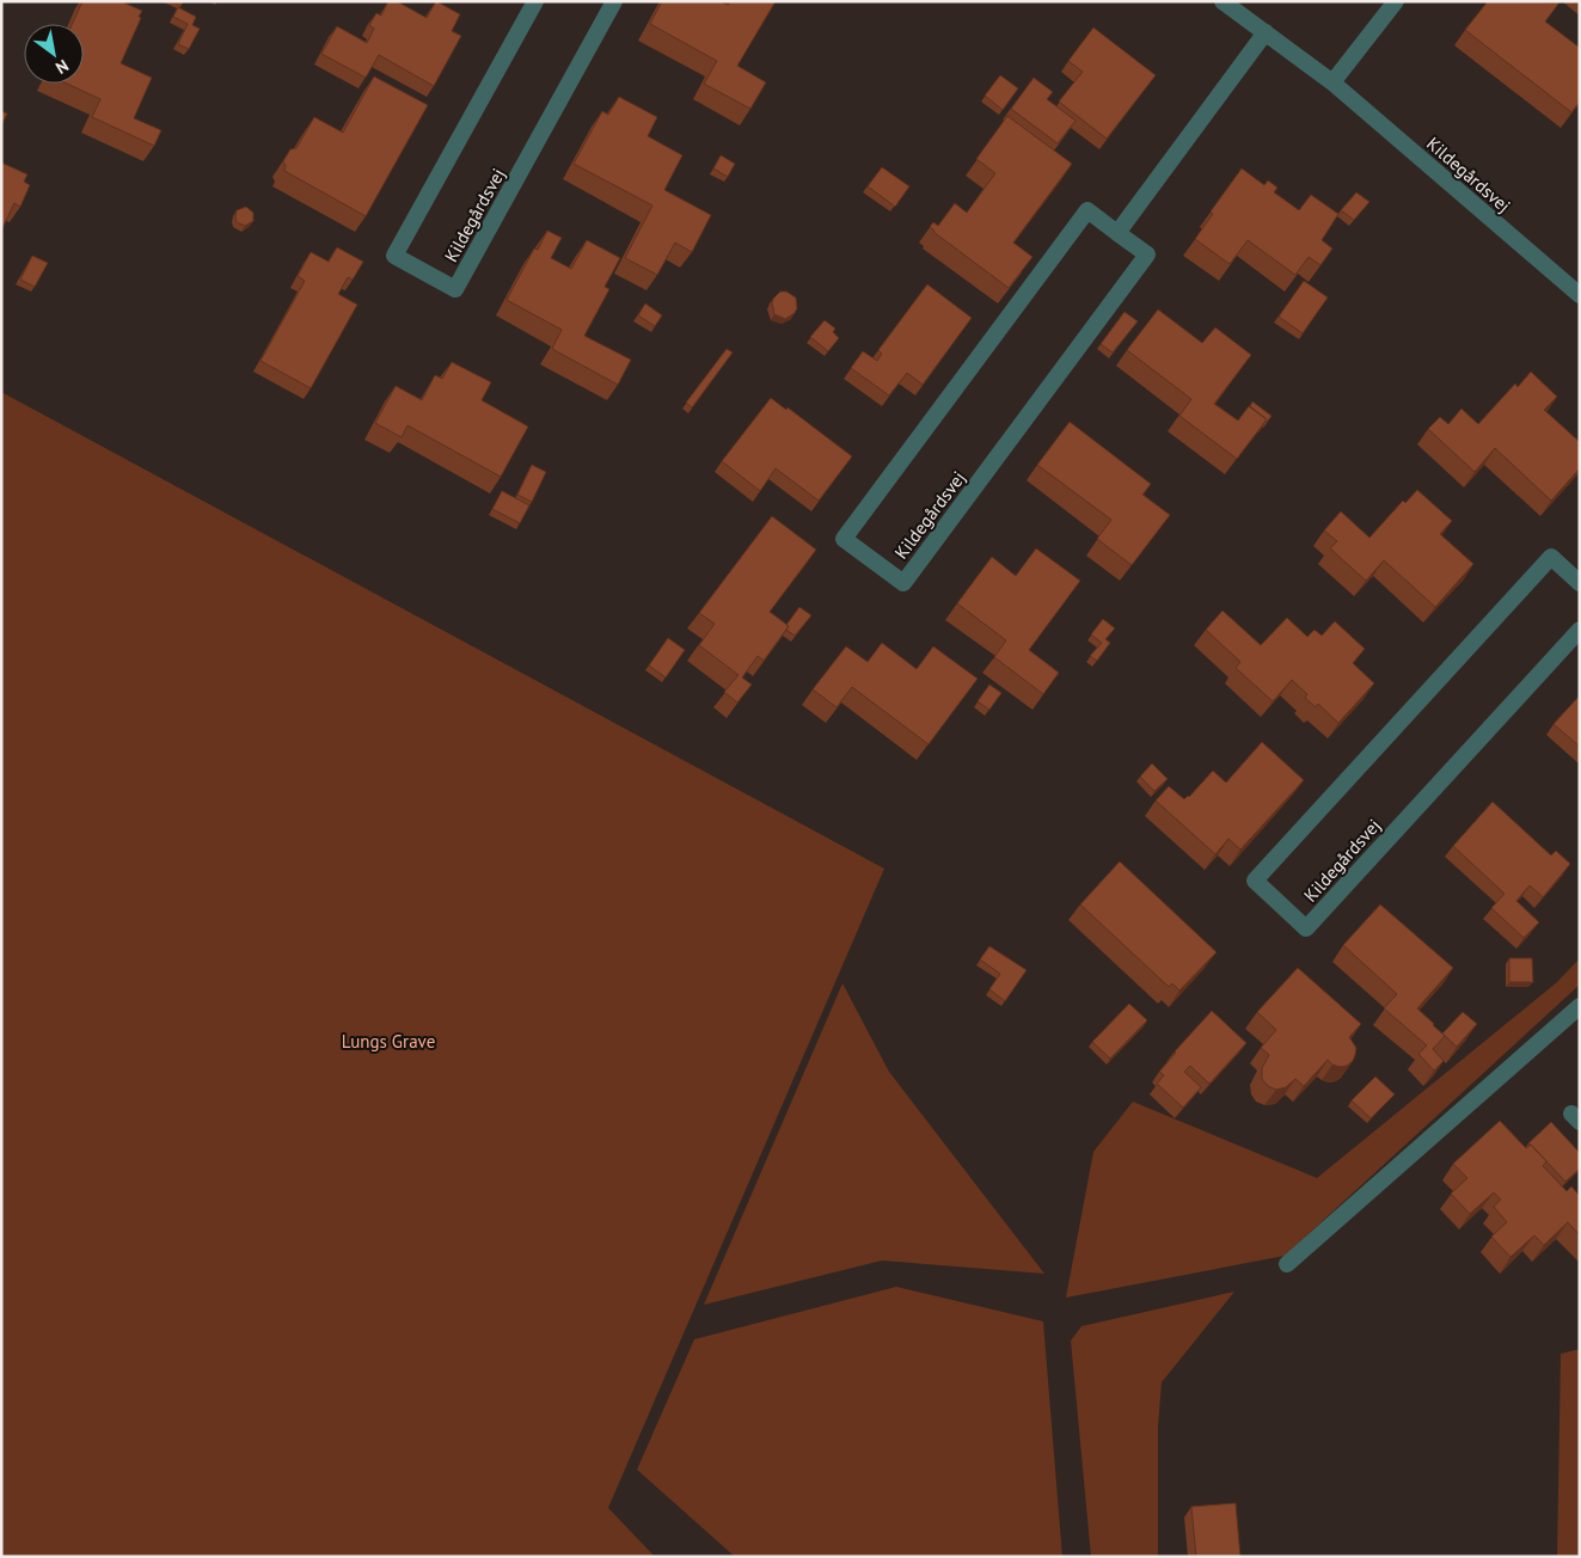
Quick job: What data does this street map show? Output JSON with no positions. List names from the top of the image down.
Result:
{
  "streets": {
    "street": ["Kildegårdsvej"]
  },
  "parks": ["Lungs Grave"],
  "north": "bottom right"
}
